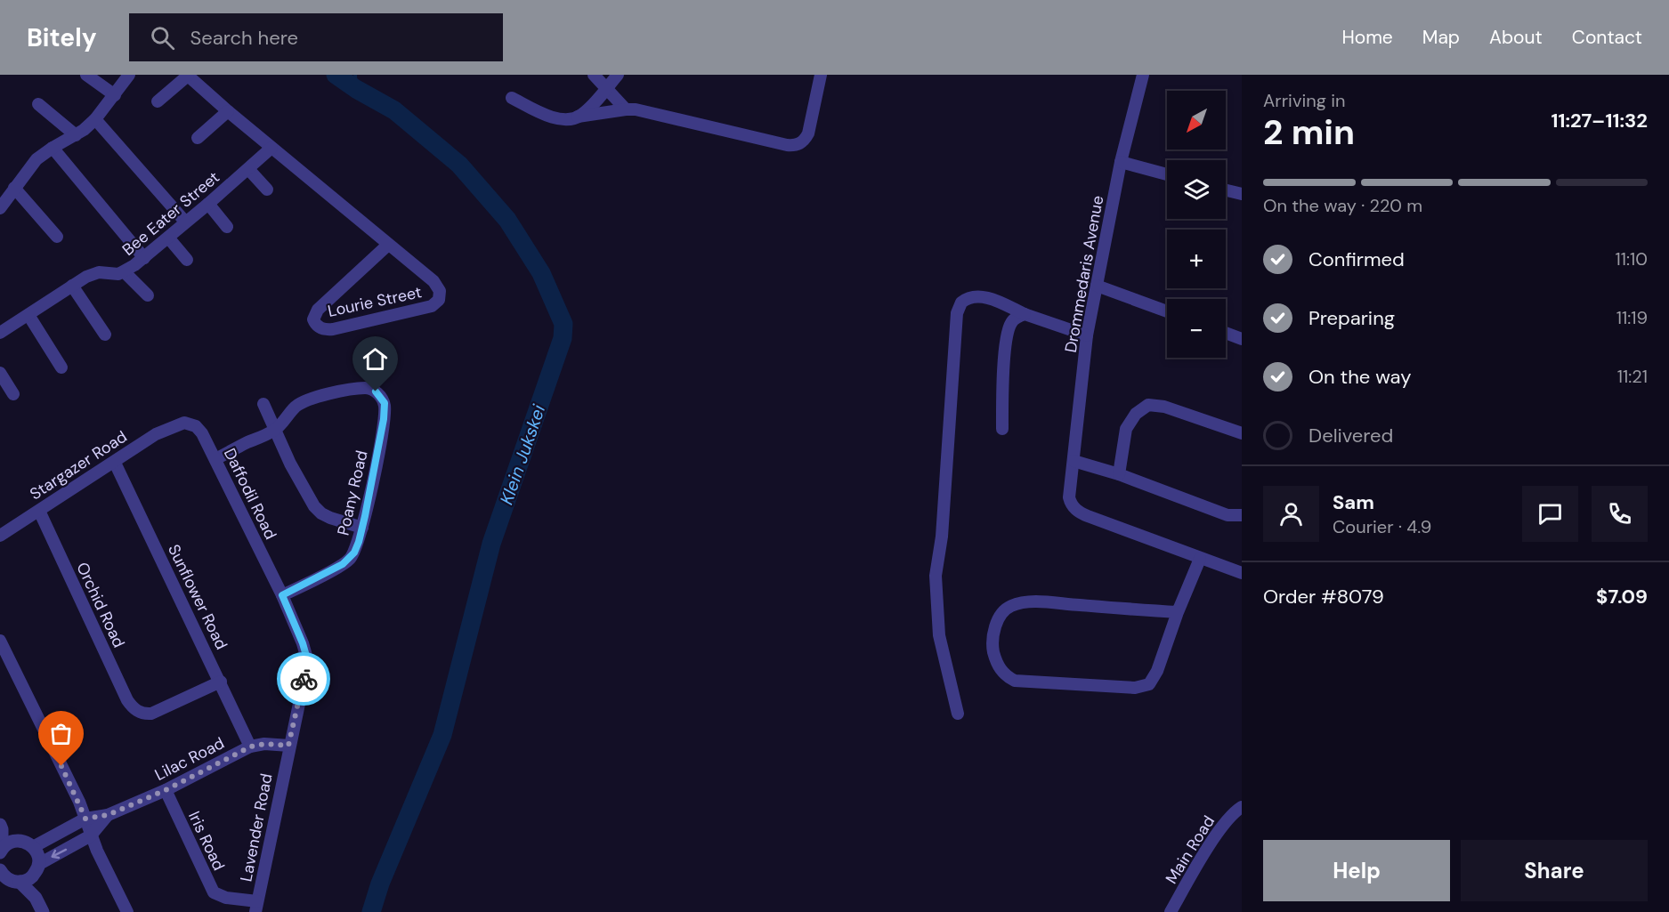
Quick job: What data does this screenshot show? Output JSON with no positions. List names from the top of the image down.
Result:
{
  "streets": {
    "street": [
      "Bee Eater Street",
      "Drommedaris Avenue",
      "Lourie Street",
      "Stargazer Road",
      "Poany Road",
      "Daffodil Road",
      "Sunflower Road",
      "Orchid Road",
      "Lilac Road",
      "Lavender Road",
      "Iris Road",
      "Main Road"
    ]
  },
  "crossings": [
    ["Bee Eater Street", "Lourie Street"],
    ["Stargazer Road", "Daffodil Road"],
    ["Stargazer Road", "Sunflower Road"],
    ["Stargazer Road", "Orchid Road"],
    ["Poany Road", "Daffodil Road"],
    ["Poany Road", "Lavender Road"],
    ["Daffodil Road", "Lavender Road"],
    ["Sunflower Road", "Orchid Road"],
    ["Sunflower Road", "Lilac Road"],
    ["Lilac Road", "Lavender Road"],
    ["Lilac Road", "Iris Road"],
    ["Lavender Road", "Iris Road"]
  ],
  "water": ["Klein Jukskei"],
  "north": "bottom left",
  "page": {
    "header": "Bitely",
    "search": "Search here",
    "nav": [
      "Home",
      "Map",
      "About",
      "Contact"
    ],
    "heading": ["2 min", "Arriving in", "11:27–11:32"],
    "panel": [
      "Sam",
      "Courier · 4.9",
      "Order #8079",
      "$7.09"
    ],
    "map_buttons": ["+", "−"],
    "bar": "On the way · 220 m",
    "list": [
      ["Confirmed", "11:10"],
      ["Preparing", "11:19"],
      ["On the way", "11:21"],
      "Delivered"
    ],
    "buttons": ["Help", "Share"]
  }
}
